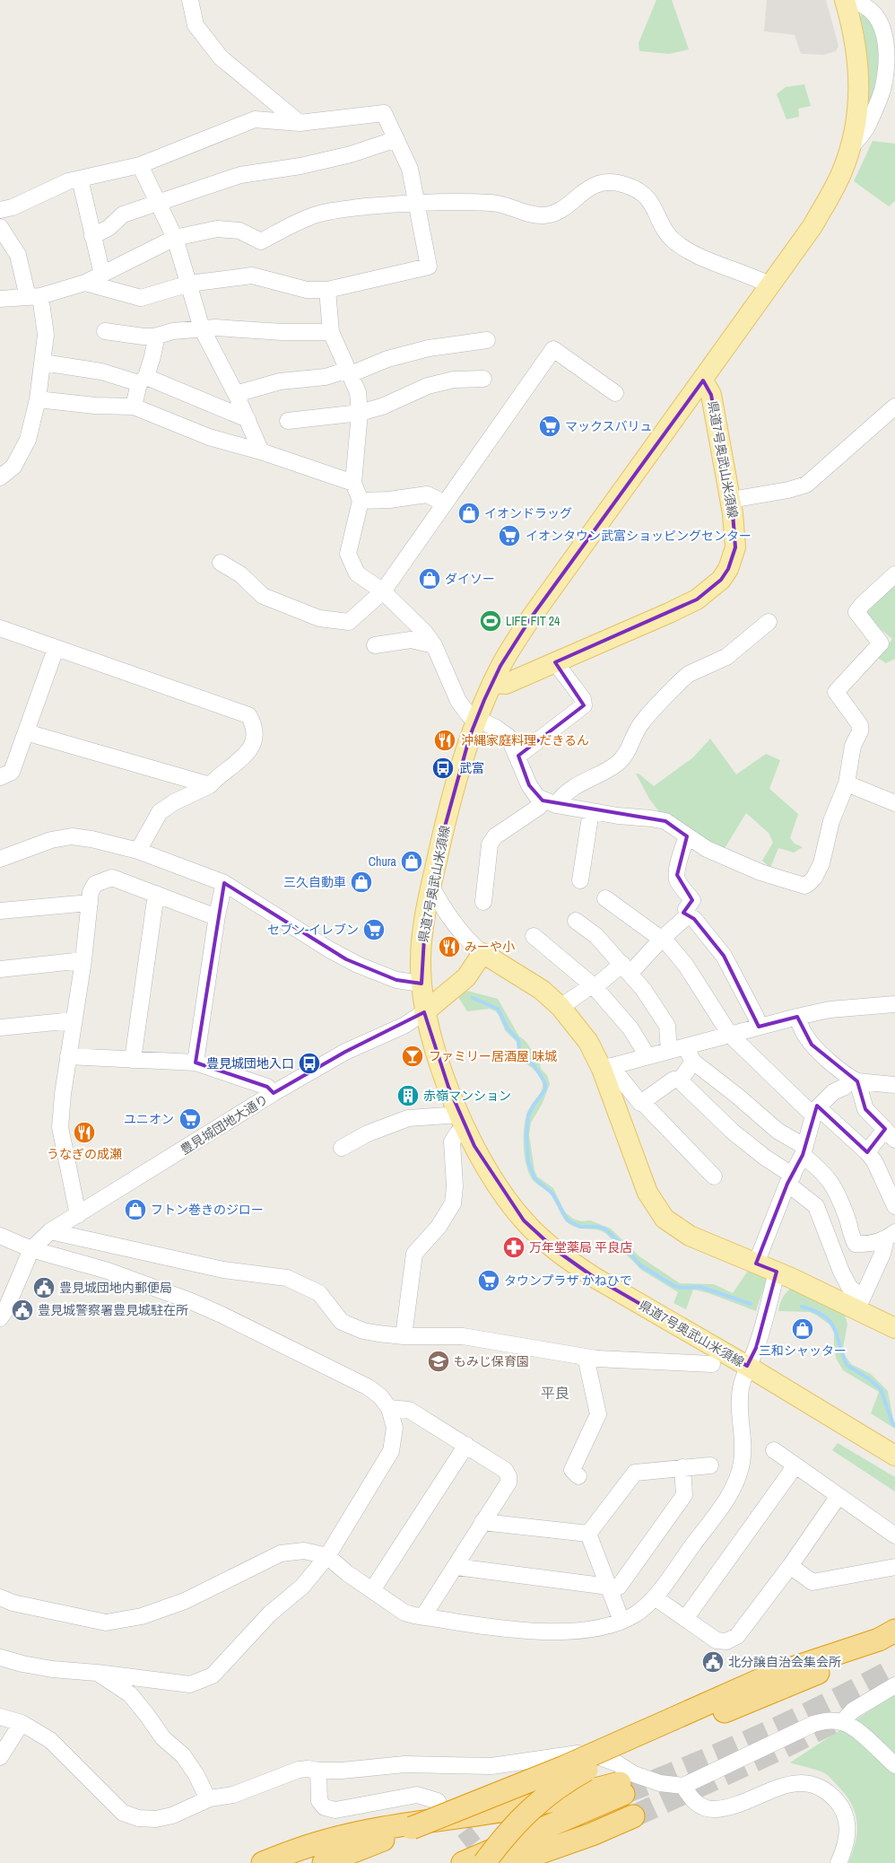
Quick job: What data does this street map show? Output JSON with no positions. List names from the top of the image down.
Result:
{
  "streets": {
    "main road": ["県道7号奥武山米須線"],
    "street": ["豊見城団地大通り"]
  },
  "crossings": [
    ["県道7号奥武山米須線", "豊見城団地大通り"]
  ],
  "districts": ["平良"],
  "places": {
    "supermarket": [
      "マックスバリュ",
      "イオンタウン武富ショッピングセンター",
      "セブン-イレブン",
      "ユニオン",
      "タウンプラザ かねひで"
    ],
    "shop": [
      "イオンドラッグ",
      "ダイソー",
      "Chura",
      "三久自動車",
      "フトン巻きのジロー",
      "三和シャッター"
    ],
    "sports": ["LIFE FIT 24"],
    "restaurant": ["沖縄家庭料理 だきるん", "みーや小", "うなぎの成瀬"],
    "bus stop": ["武富", "豊見城団地入口"],
    "bar": ["ファミリー居酒屋 味城"],
    "building": ["赤嶺マンション"],
    "pharmacy": ["万年堂薬局 平良店"],
    "public building": ["豊見城団地内郵便局", "豊見城警察署豊見城駐在所", "北分譲自治会集会所"],
    "school or university": ["もみじ保育園"]
  }
}
